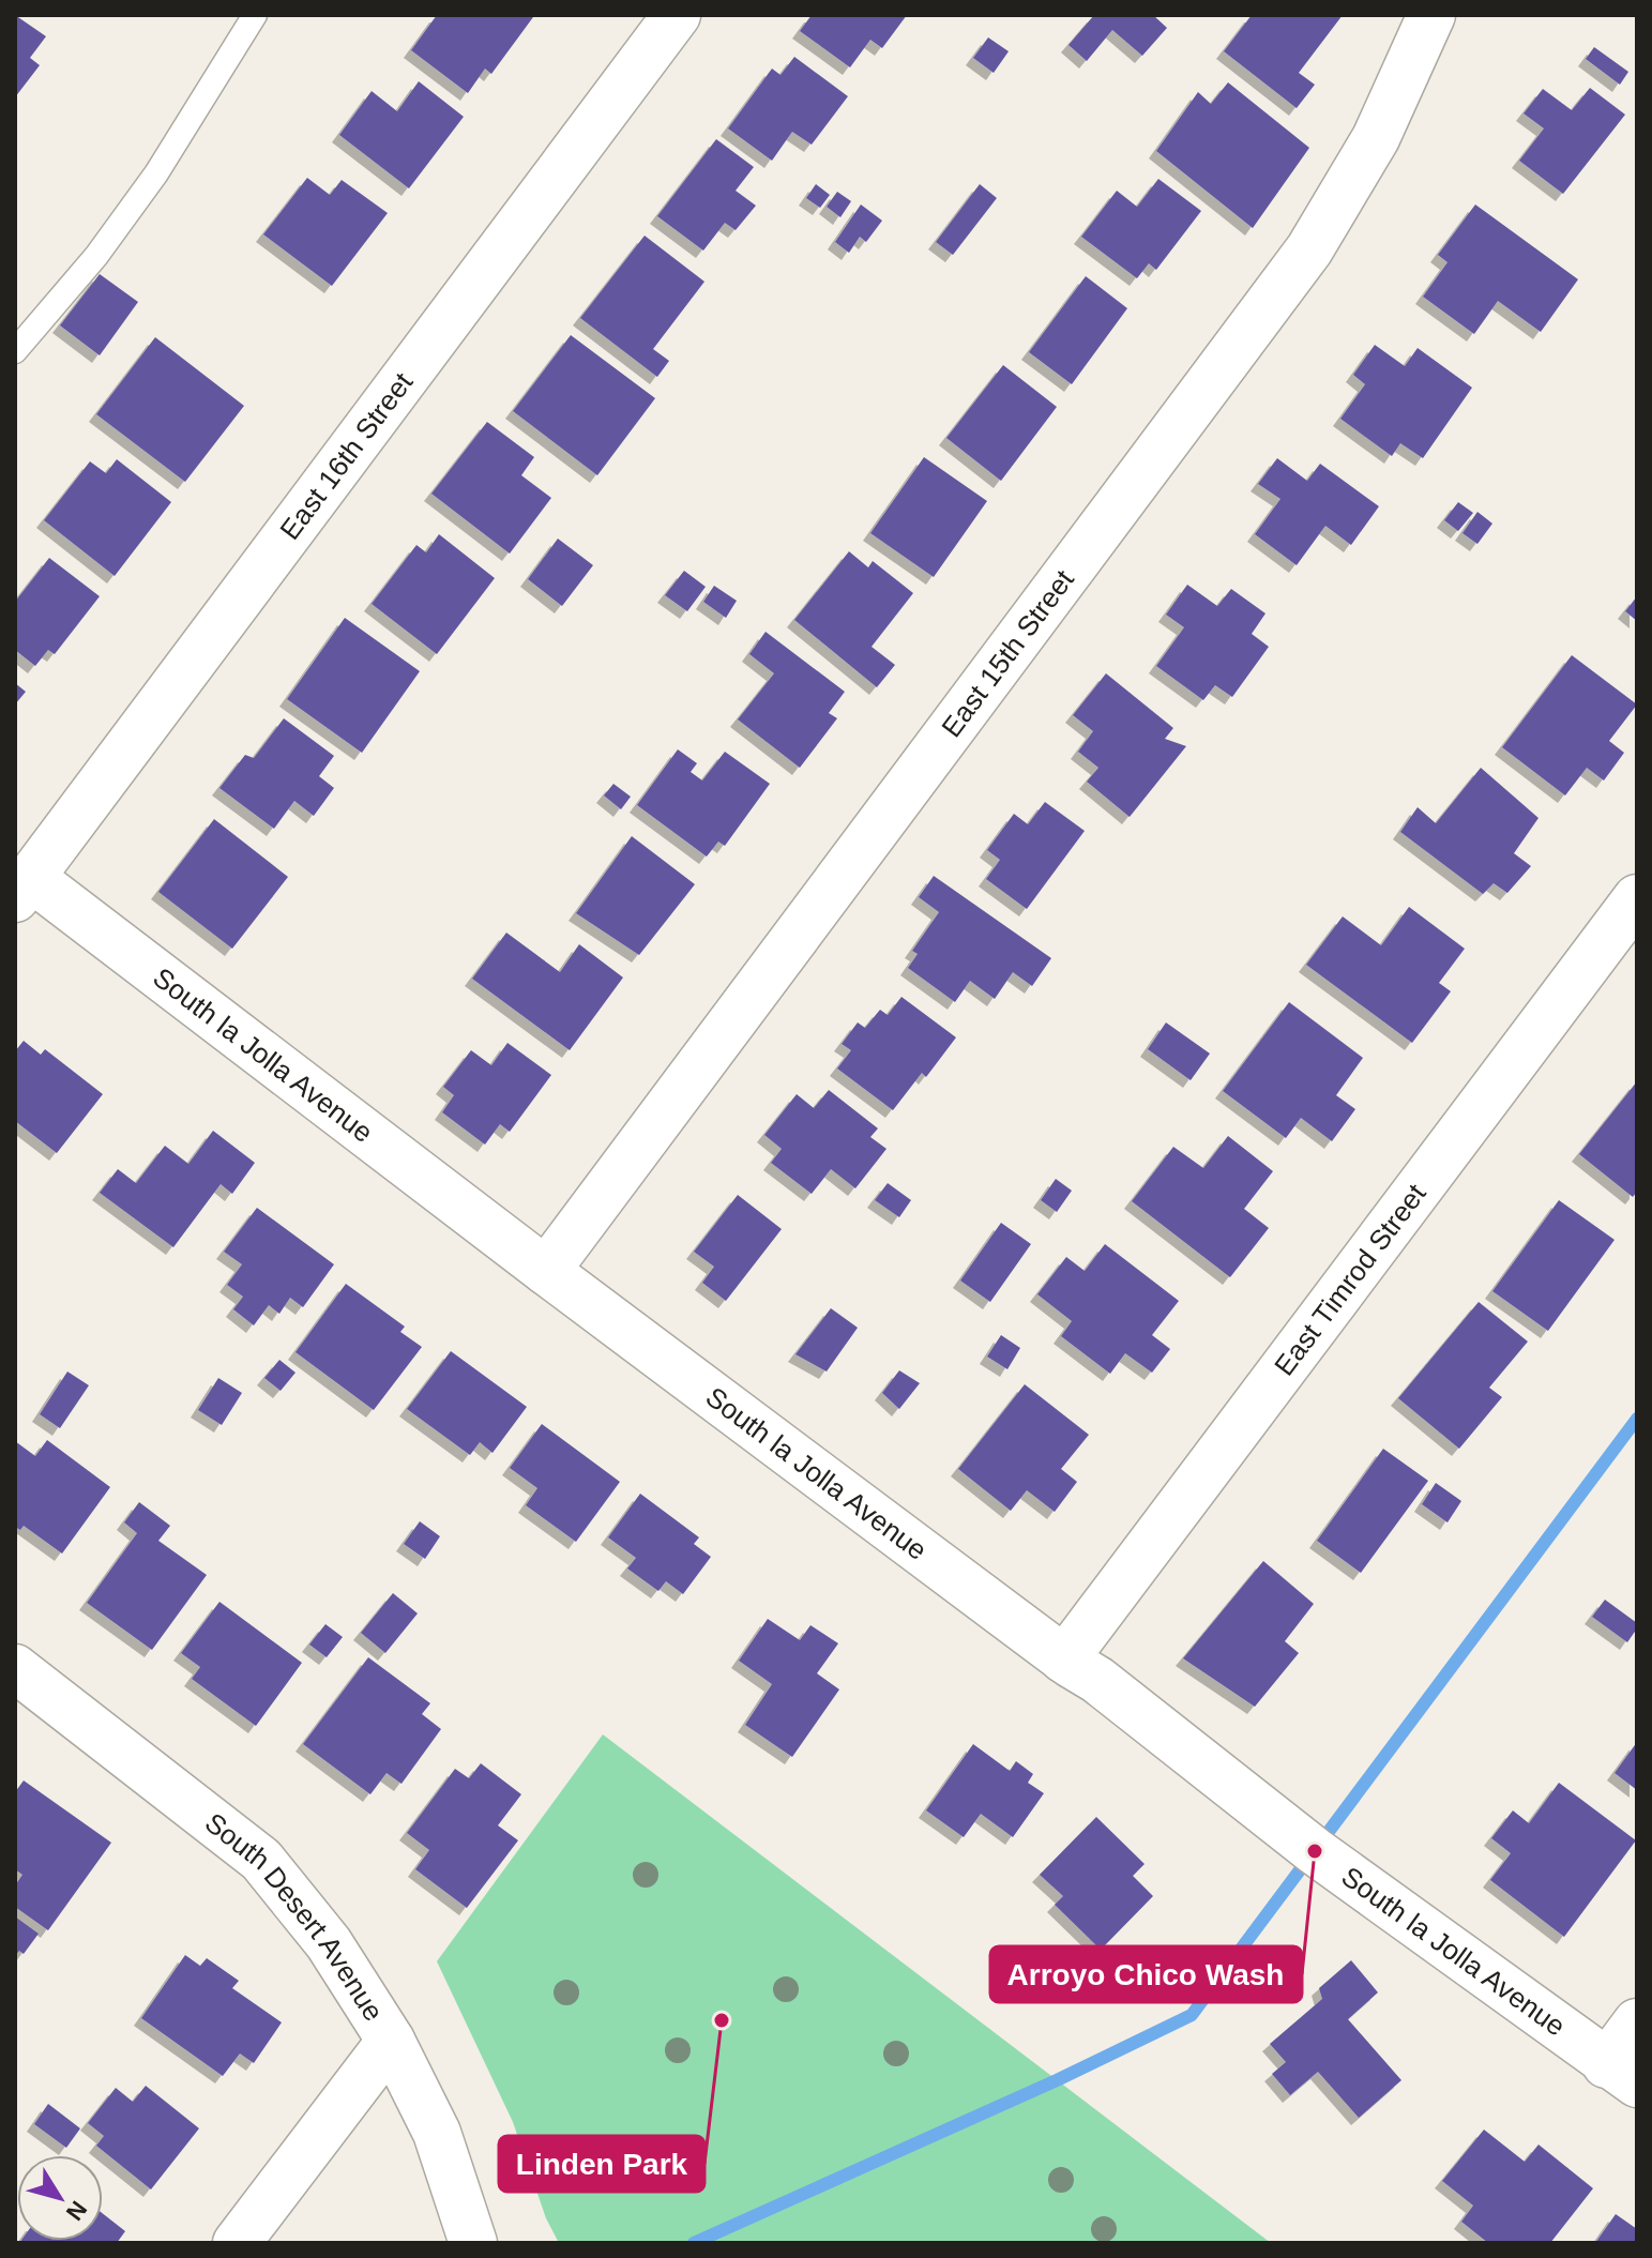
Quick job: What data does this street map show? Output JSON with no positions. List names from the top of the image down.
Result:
{
  "streets": {
    "street": [
      "East 16th Street",
      "East 15th Street",
      "South la Jolla Avenue",
      "East Timrod Street",
      "South Desert Avenue"
    ]
  },
  "crossings": [
    ["East 16th Street", "South la Jolla Avenue"],
    ["East 15th Street", "South la Jolla Avenue"],
    ["South la Jolla Avenue", "East Timrod Street"]
  ],
  "places": ["Arroyo Chico Wash", "Linden Park"],
  "north": "bottom right"
}
